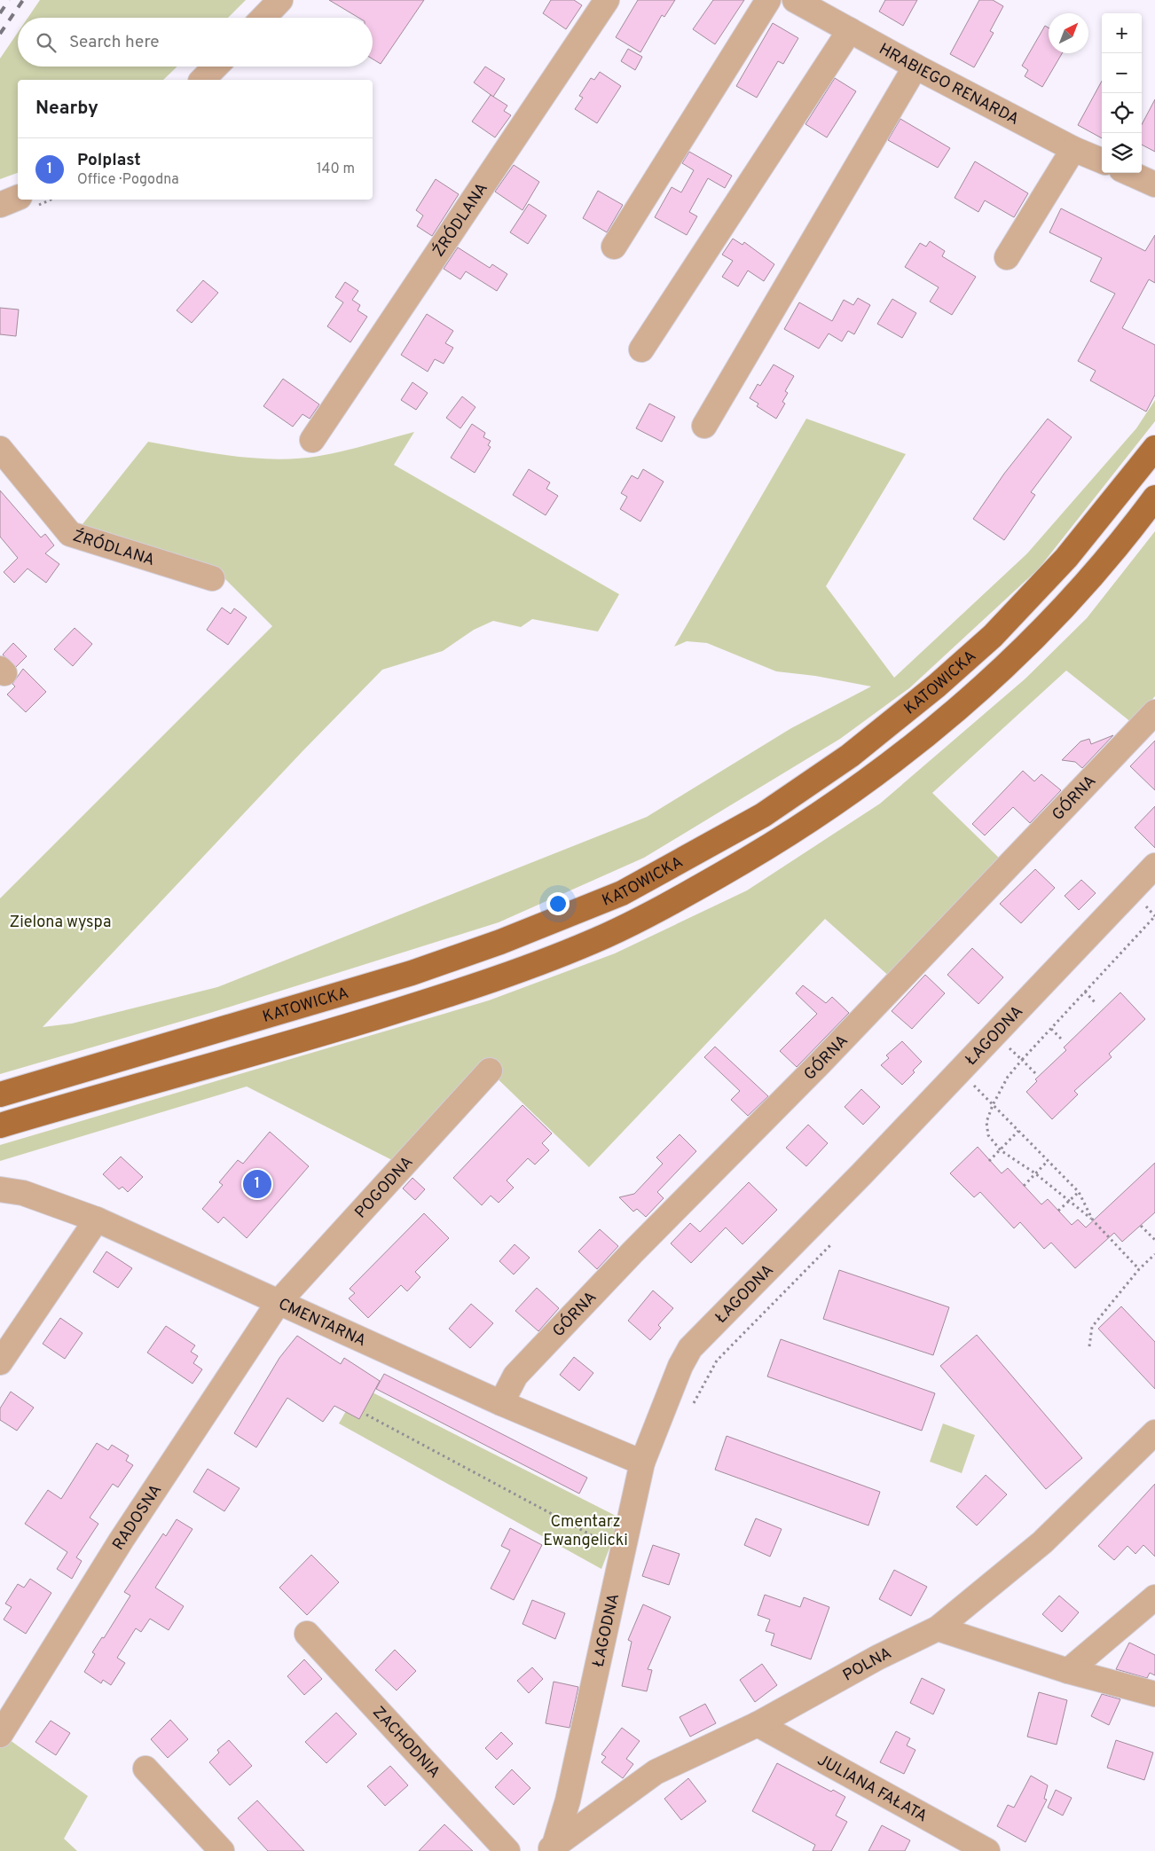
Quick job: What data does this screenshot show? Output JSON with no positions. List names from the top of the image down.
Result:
{
  "streets": {
    "main road": ["KATOWICKA"],
    "street": [
      "HRABIEGO RENARDA",
      "ŹRÓDLANA",
      "GÓRNA",
      "ŁAGODNA",
      "POGODNA",
      "CMENTARNA",
      "RADOSNA",
      "POLNA",
      "ZACHODNIA",
      "JULIANA FAŁATA"
    ]
  },
  "crossings": [
    ["GÓRNA", "CMENTARNA"],
    ["ŁAGODNA", "CMENTARNA"],
    ["ŁAGODNA", "POLNA"],
    ["POGODNA", "CMENTARNA"],
    ["POGODNA", "RADOSNA"],
    ["CMENTARNA", "RADOSNA"],
    ["POLNA", "JULIANA FAŁATA"]
  ],
  "parks": ["Zielona wyspa", "Cmentarz Ewangelicki"],
  "north": "top right",
  "page": {
    "map_buttons": ["+", "−"],
    "search": "Search here",
    "heading": "Nearby",
    "list": [
      {
        "mark": "1",
        "name": "Polplast",
        "note": "Office · Pogodna",
        "value": "140 m"
      }
    ],
    "pins": "1"
  }
}
